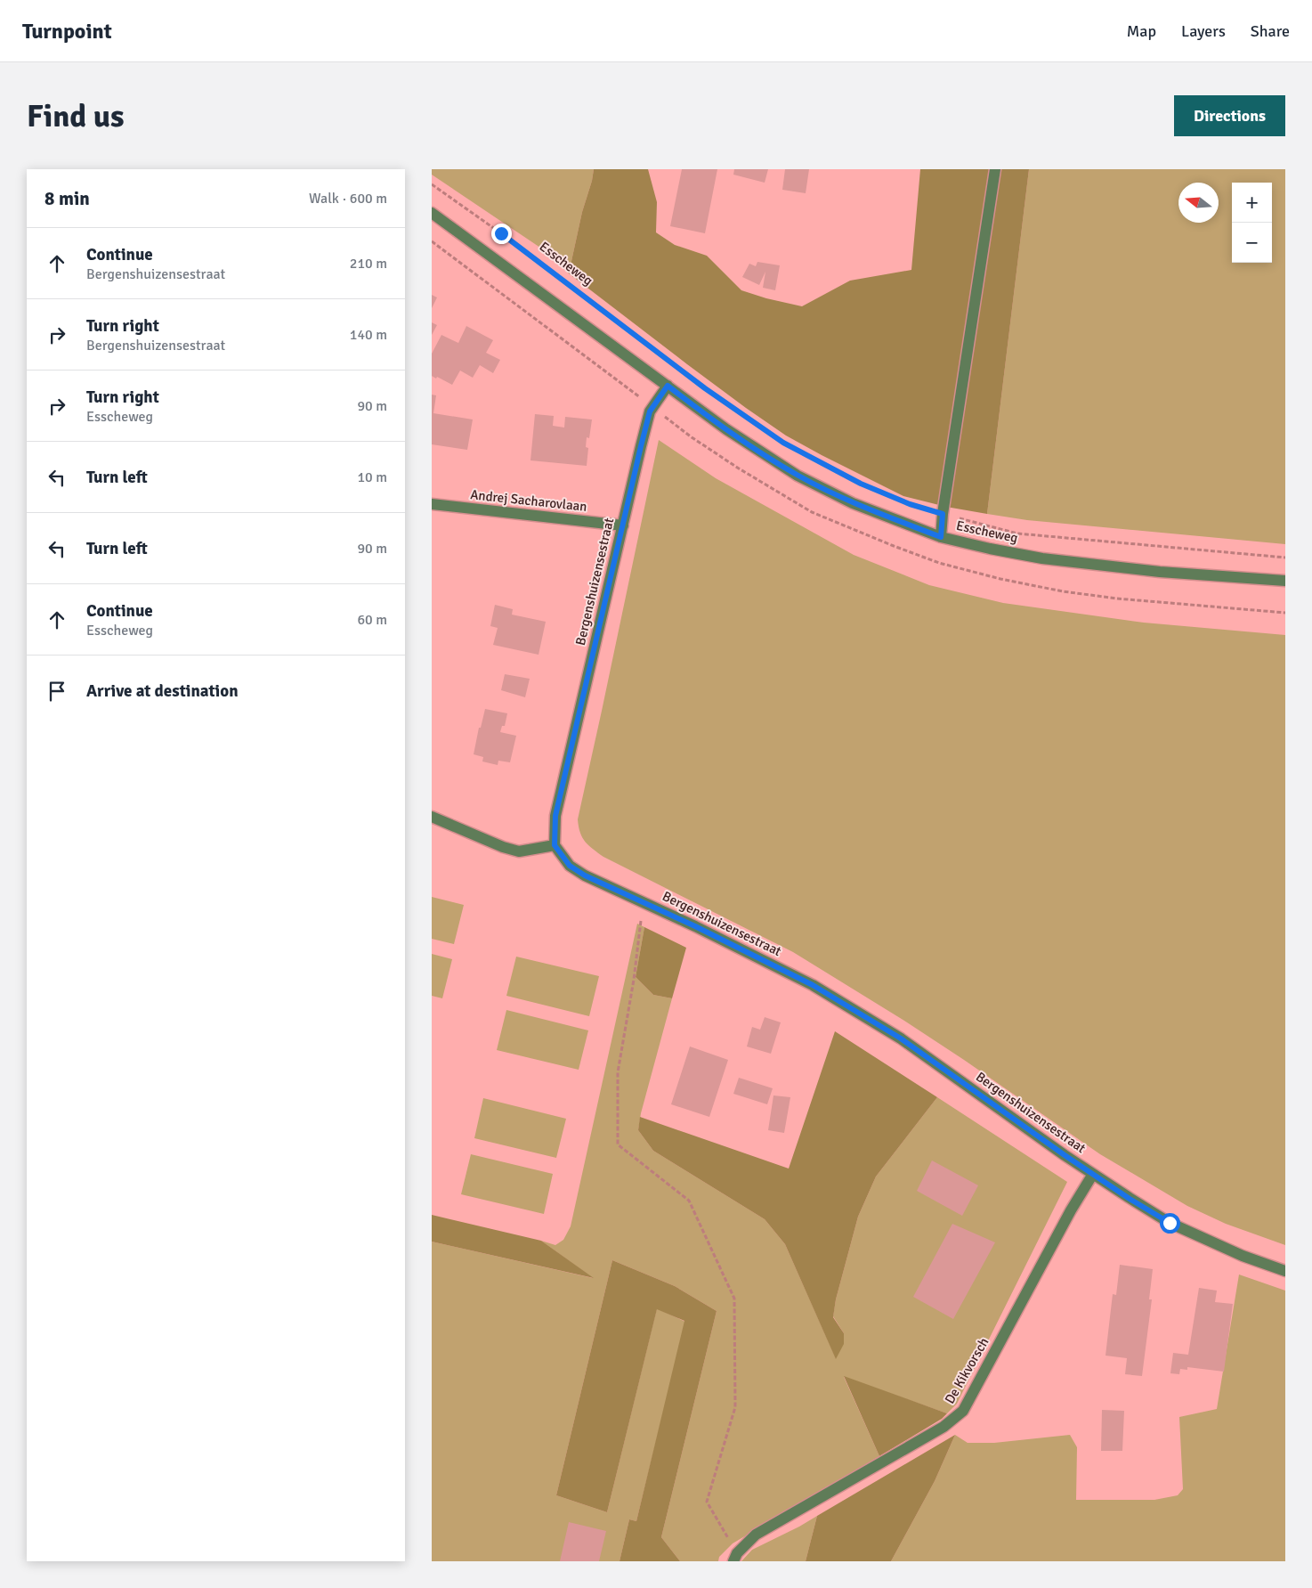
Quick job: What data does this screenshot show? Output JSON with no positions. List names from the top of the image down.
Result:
{
  "streets": {
    "street": [
      "Esscheweg",
      "Andrej Sacharovlaan",
      "Bergenshuizensestraat",
      "De Kikvorsch"
    ]
  },
  "crossings": [
    ["Esscheweg", "Bergenshuizensestraat"],
    ["Andrej Sacharovlaan", "Bergenshuizensestraat"],
    ["Bergenshuizensestraat", "De Kikvorsch"]
  ],
  "north": "left",
  "page": {
    "header": "Turnpoint",
    "nav": ["Map", "Layers", "Share"],
    "buttons": "Directions",
    "title": "Find us",
    "heading": ["8 min", "Walk · 600 m"],
    "map_buttons": ["+", "−"],
    "list": [
      ["Continue", "Bergenshuizensestraat", "210 m"],
      ["Turn right", "Bergenshuizensestraat", "140 m"],
      ["Turn right", "Esscheweg", "90 m"],
      ["Turn left", "10 m"],
      ["Turn left", "90 m"],
      ["Continue", "Esscheweg", "60 m"],
      "Arrive at destination"
    ]
  }
}
